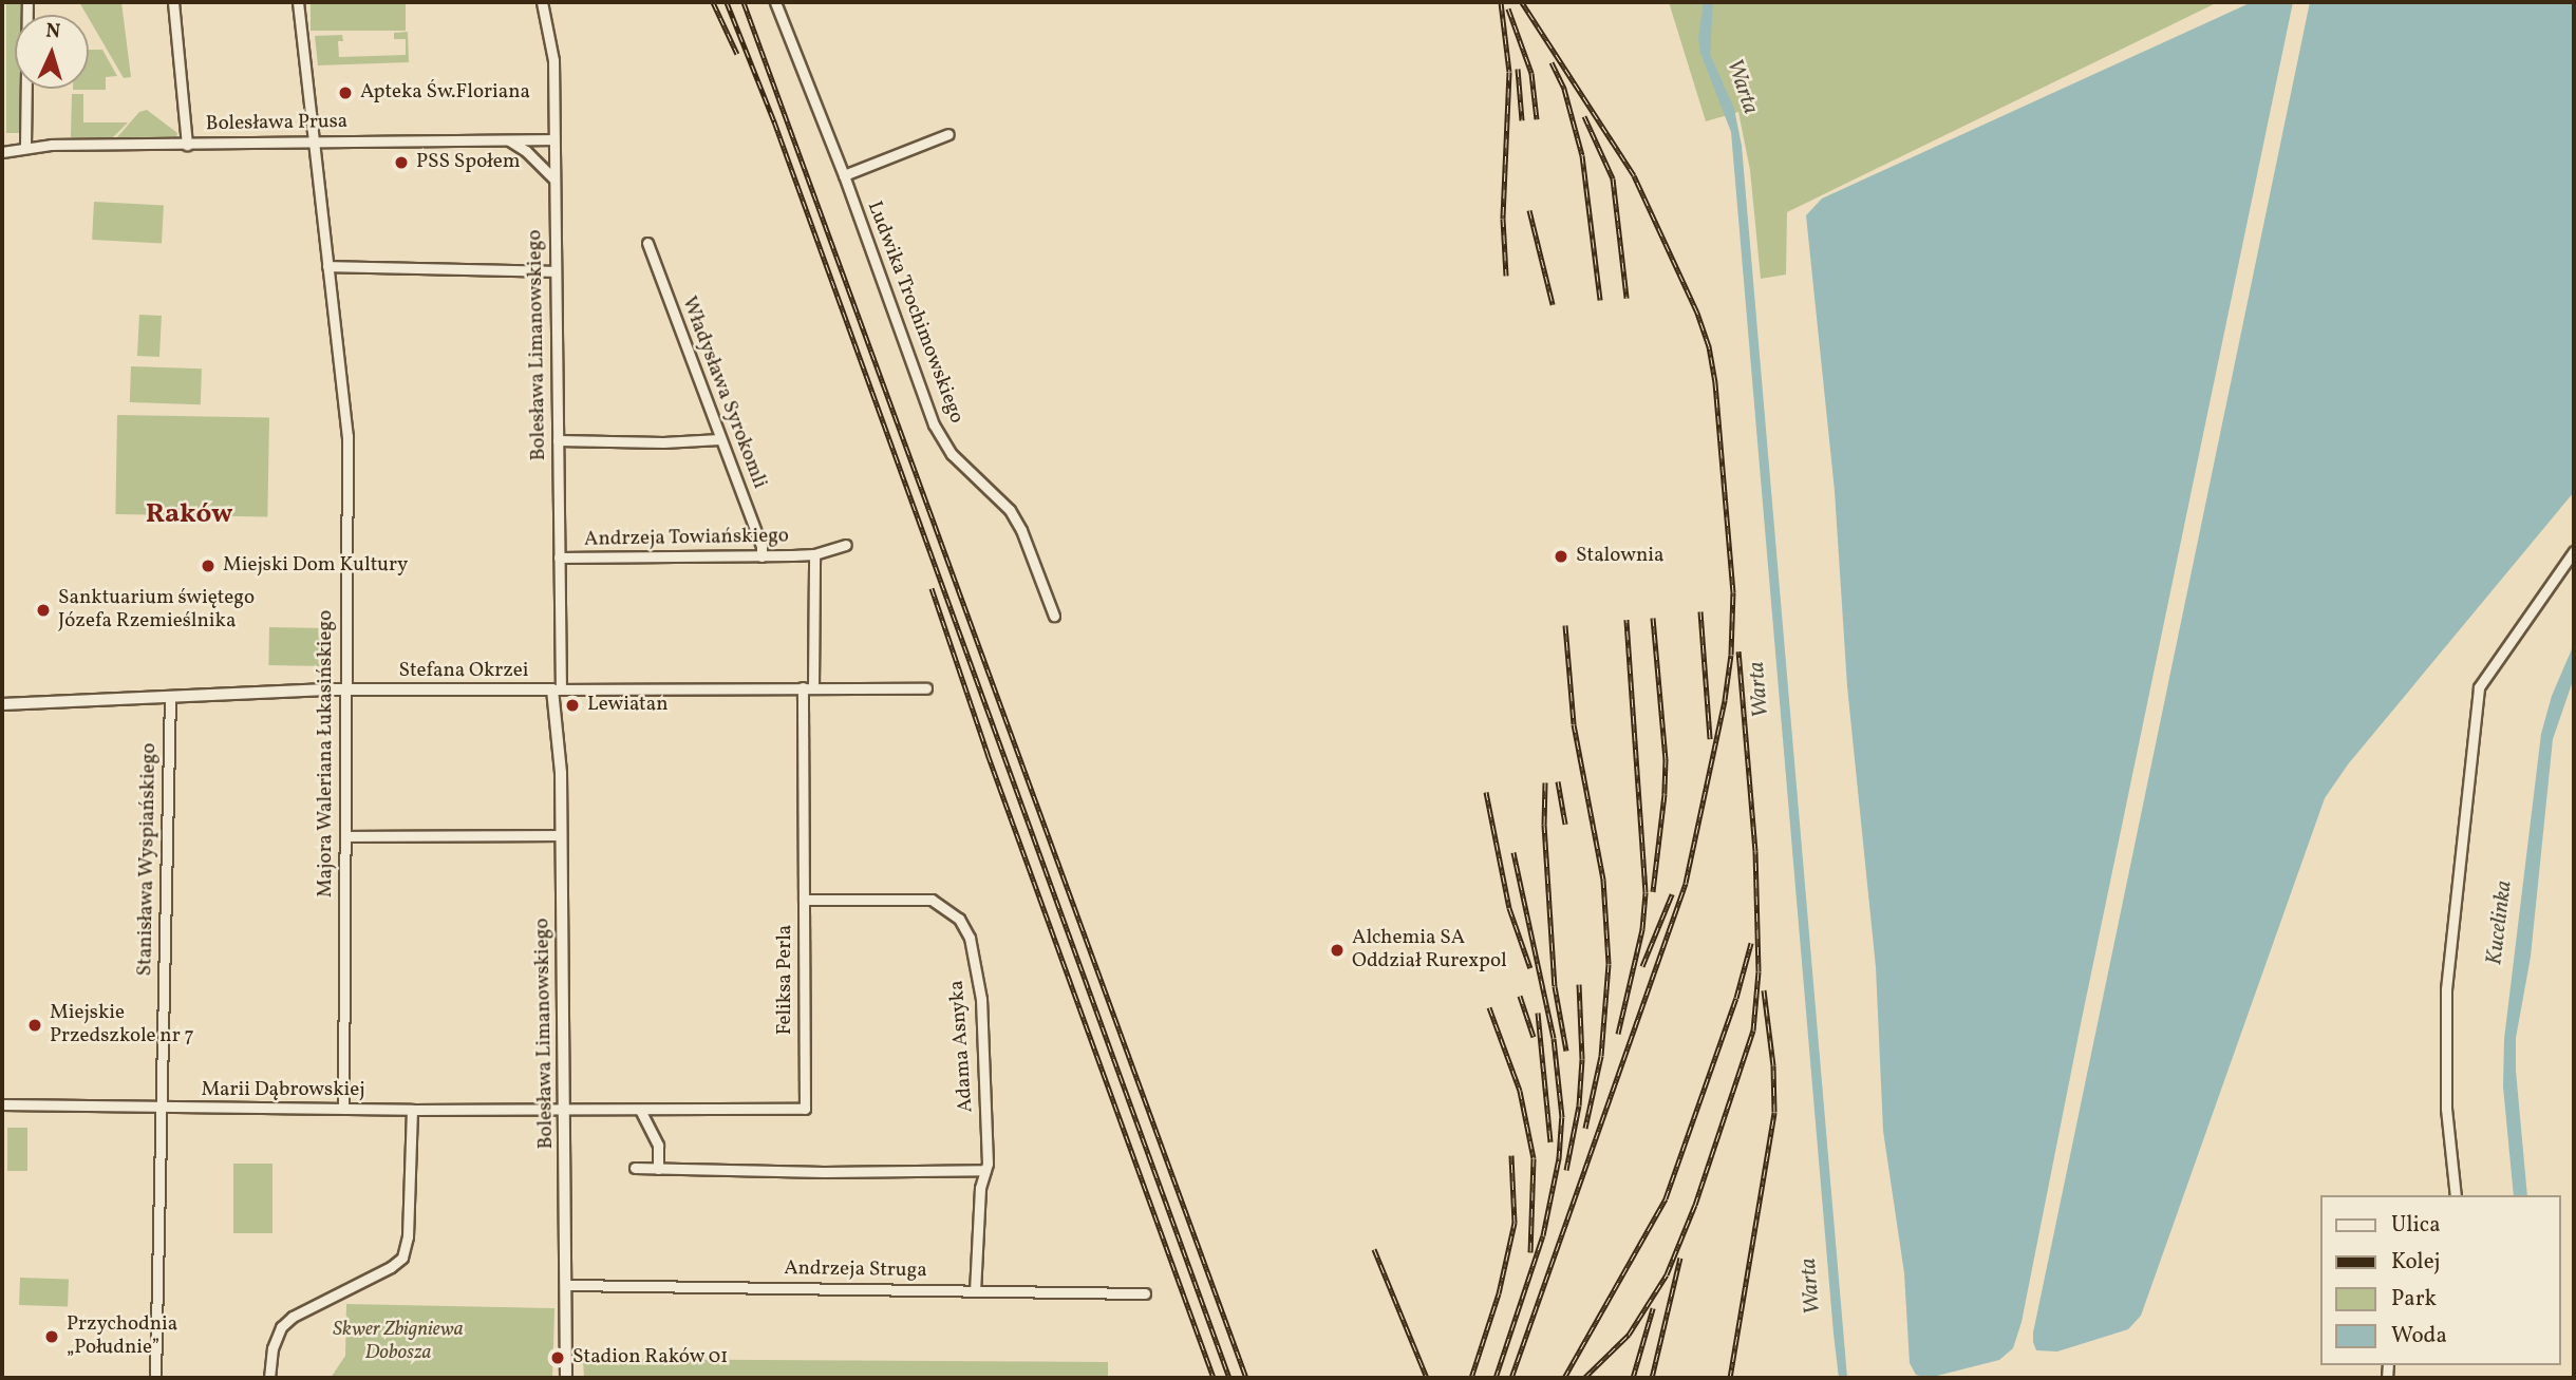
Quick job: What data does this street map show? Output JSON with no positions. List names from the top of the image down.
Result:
{
  "streets": {
    "street": [
      "Bolesława Prusa",
      "Ludwika Trochimowskiego",
      "Bolesława Limanowskiego",
      "Władysława Syrokomli",
      "Andrzeja Towiańskiego",
      "Stefana Okrzei",
      "Majora Waleriana Łukasińskiego",
      "Stanisława Wyspiańskiego",
      "Feliksa Perla",
      "Adama Asnyka",
      "Marii Dąbrowskiej",
      "Andrzeja Struga"
    ]
  },
  "crossings": [
    ["Bolesława Prusa", "Bolesława Limanowskiego"],
    ["Bolesława Prusa", "Majora Waleriana Łukasińskiego"],
    ["Bolesława Limanowskiego", "Andrzeja Towiańskiego"],
    ["Bolesława Limanowskiego", "Stefana Okrzei"],
    ["Bolesława Limanowskiego", "Feliksa Perla"],
    ["Bolesława Limanowskiego", "Marii Dąbrowskiej"],
    ["Bolesława Limanowskiego", "Andrzeja Struga"],
    ["Władysława Syrokomli", "Andrzeja Towiańskiego"],
    ["Andrzeja Towiańskiego", "Stefana Okrzei"],
    ["Andrzeja Towiańskiego", "Feliksa Perla"],
    ["Stefana Okrzei", "Majora Waleriana Łukasińskiego"],
    ["Stefana Okrzei", "Stanisława Wyspiańskiego"],
    ["Stefana Okrzei", "Feliksa Perla"],
    ["Majora Waleriana Łukasińskiego", "Marii Dąbrowskiej"],
    ["Stanisława Wyspiańskiego", "Marii Dąbrowskiej"],
    ["Feliksa Perla", "Adama Asnyka"],
    ["Feliksa Perla", "Marii Dąbrowskiej"],
    ["Adama Asnyka", "Andrzeja Struga"]
  ],
  "districts": ["Raków"],
  "water": ["Warta", "Kucelinka"],
  "parks": ["Skwer Zbigniewa Dobosza"],
  "places": [
    "Apteka Św.Floriana",
    "PSS Społem",
    "Stalownia",
    "Miejski Dom Kultury",
    "Sanktuarium świętego Józefa Rzemieślnika",
    "Lewiatan",
    "Alchemia SA Oddział Rurexpol",
    "Miejskie Przedszkole nr 7",
    "Przychodnia „Południe”",
    "Stadion Raków 01"
  ],
  "legend": [
    "Ulica",
    "Kolej",
    "Park",
    "Woda"
  ],
  "north": "top"
}
